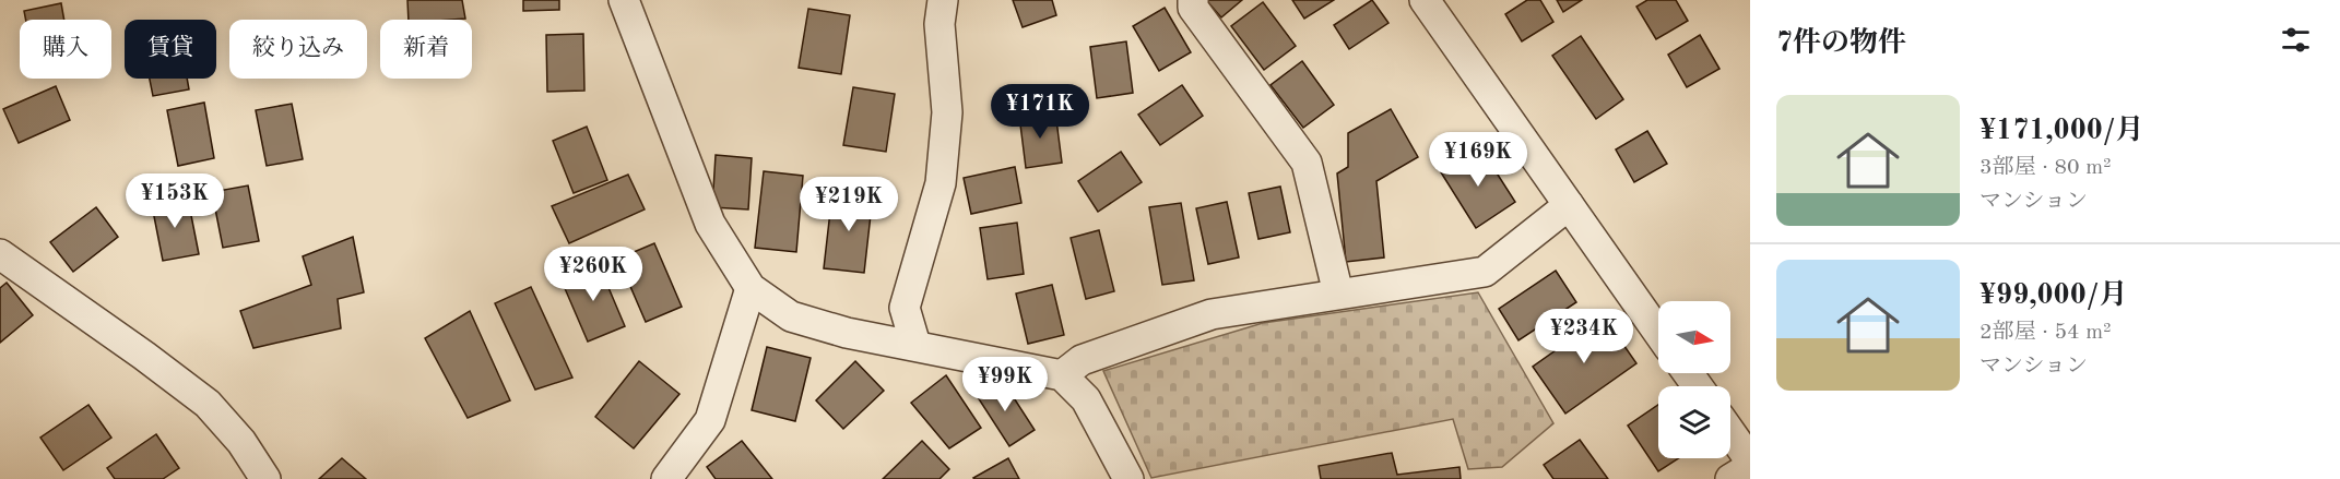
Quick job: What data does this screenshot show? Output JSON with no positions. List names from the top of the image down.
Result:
{
  "north": "right",
  "page": {
    "heading": "7件の物件",
    "chip": [
      "購入",
      "賃貸",
      "絞り込み",
      "新着"
    ],
    "list": [
      {
        "name": "¥171,000/月",
        "note": "3部屋 · 80 m² · マンション"
      },
      {
        "name": "¥99,000/月",
        "note": "2部屋 · 54 m² · マンション"
      }
    ],
    "price": [
      "¥171K",
      "¥169K",
      "¥153K",
      "¥219K",
      "¥260K",
      "¥234K",
      "¥99K"
    ]
  }
}
